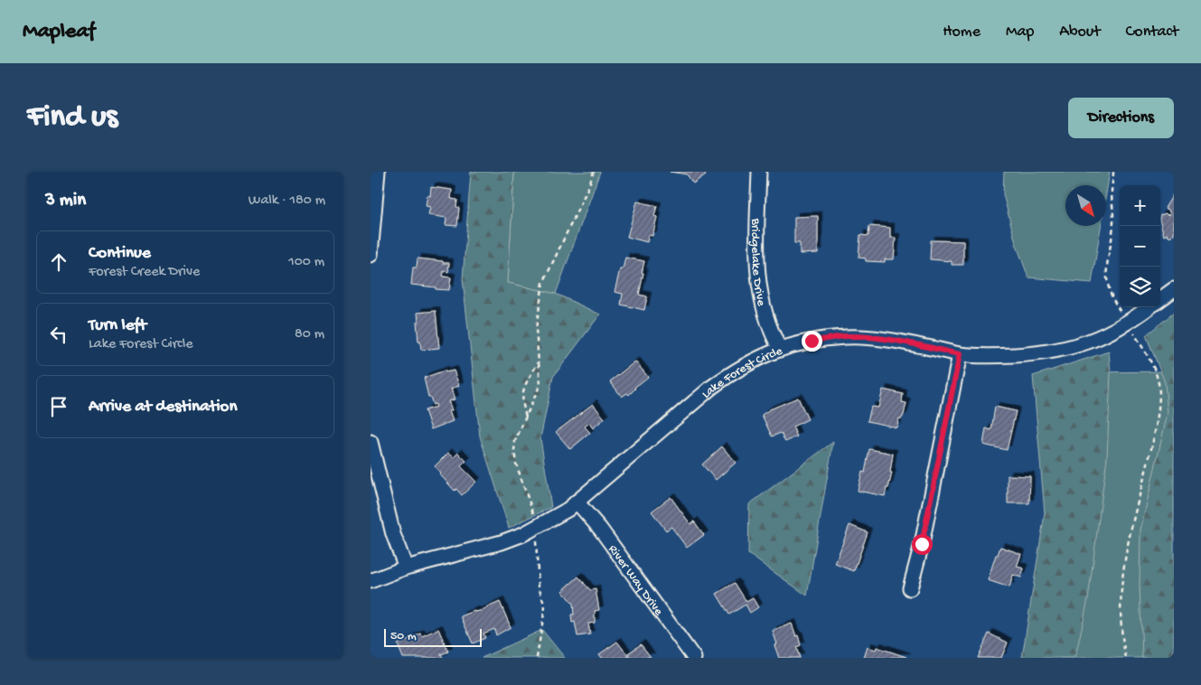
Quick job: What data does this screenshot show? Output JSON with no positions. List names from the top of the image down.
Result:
{
  "streets": {
    "street": ["Bridgelake Drive", "Lake Forest Circle", "River Way Drive"]
  },
  "crossings": [
    ["Bridgelake Drive", "Lake Forest Circle"],
    ["Lake Forest Circle", "River Way Drive"]
  ],
  "scale_bar": "50 m",
  "north": "bottom right",
  "page": {
    "header": "Mapleaf",
    "nav": [
      "Home",
      "Map",
      "About",
      "Contact"
    ],
    "buttons": "Directions",
    "title": "Find us",
    "heading": ["3 min", "Walk · 180 m"],
    "map_buttons": ["+", "−"],
    "list": [
      ["Continue", "Forest Creek Drive", "100 m"],
      ["Turn left", "Lake Forest Circle", "80 m"],
      "Arrive at destination"
    ],
    "scale": "50 m"
  }
}
